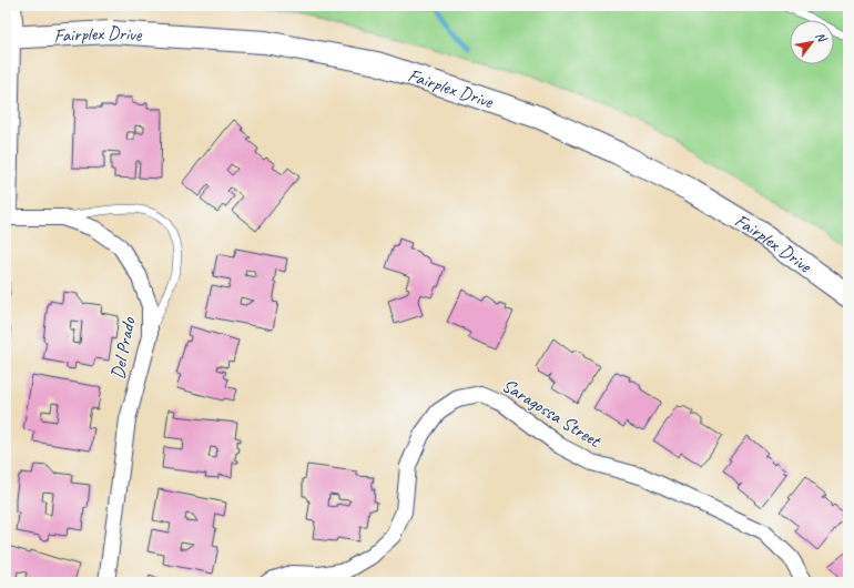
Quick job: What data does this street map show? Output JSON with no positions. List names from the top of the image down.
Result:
{
  "streets": {
    "main road": ["Fairplex Drive"],
    "street": ["Del Prado", "Saragossa Street"]
  },
  "north": "top right"
}
